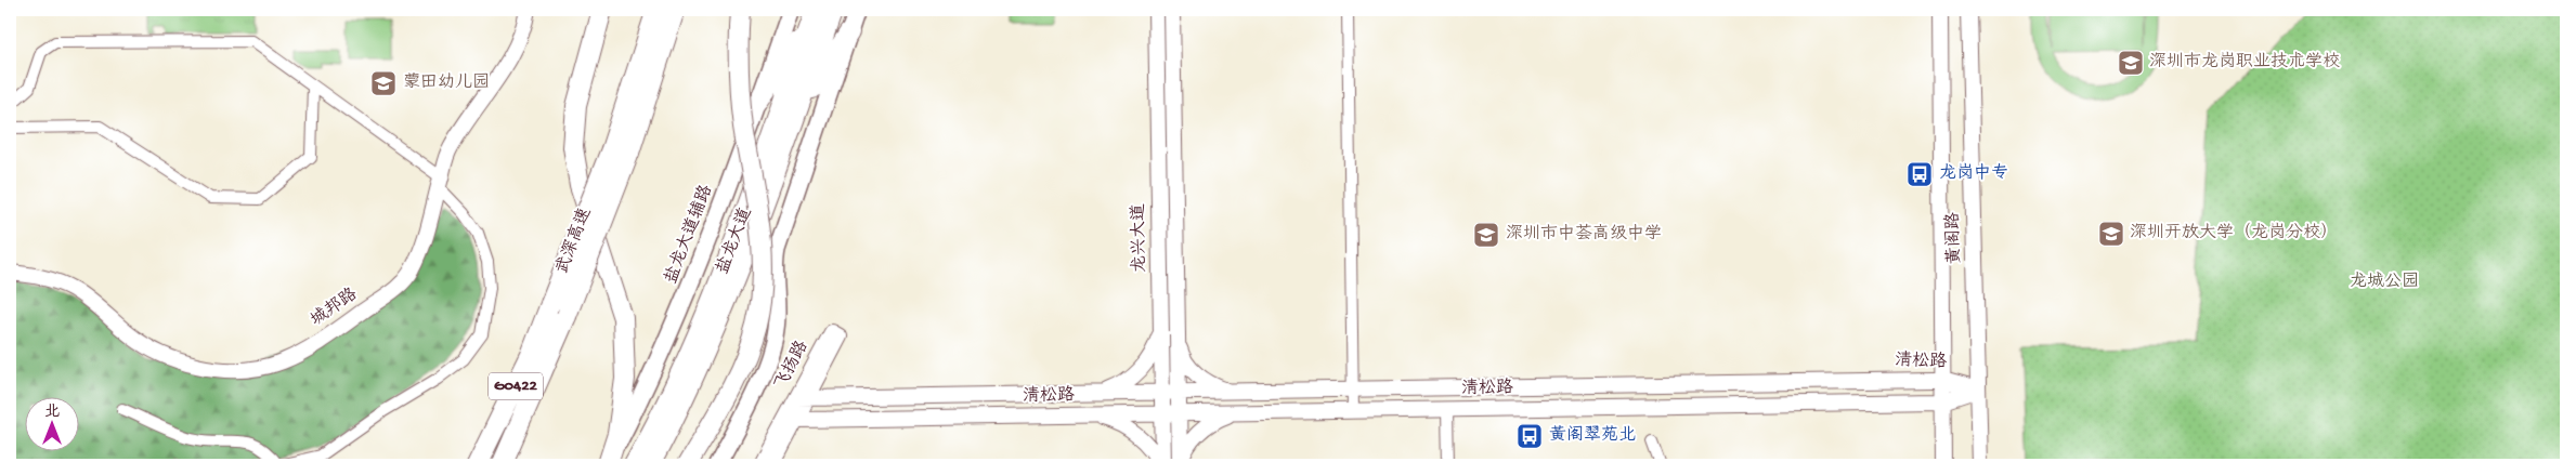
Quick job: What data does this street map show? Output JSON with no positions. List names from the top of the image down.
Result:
{
  "streets": {
    "highway": ["武深高速", "盐龙大道", "G0422"],
    "main road": ["盐龙大道辅路"],
    "street": [
      "龙兴大道",
      "黄阁路",
      "城邦路",
      "清松路",
      "飞扬路"
    ]
  },
  "crossings": [
    ["龙兴大道", "清松路"],
    ["黄阁路", "清松路"],
    ["清松路", "飞扬路"]
  ],
  "parks": ["龙城公园"],
  "places": {
    "school or university": [
      "深圳市龙岗职业技术学校",
      "蒙田幼儿园",
      "深圳开放大学（龙岗分校）",
      "深圳市中荟高级中学"
    ],
    "bus stop": ["龙岗中专", "黄阁翠苑北"]
  },
  "north": "top"
}
